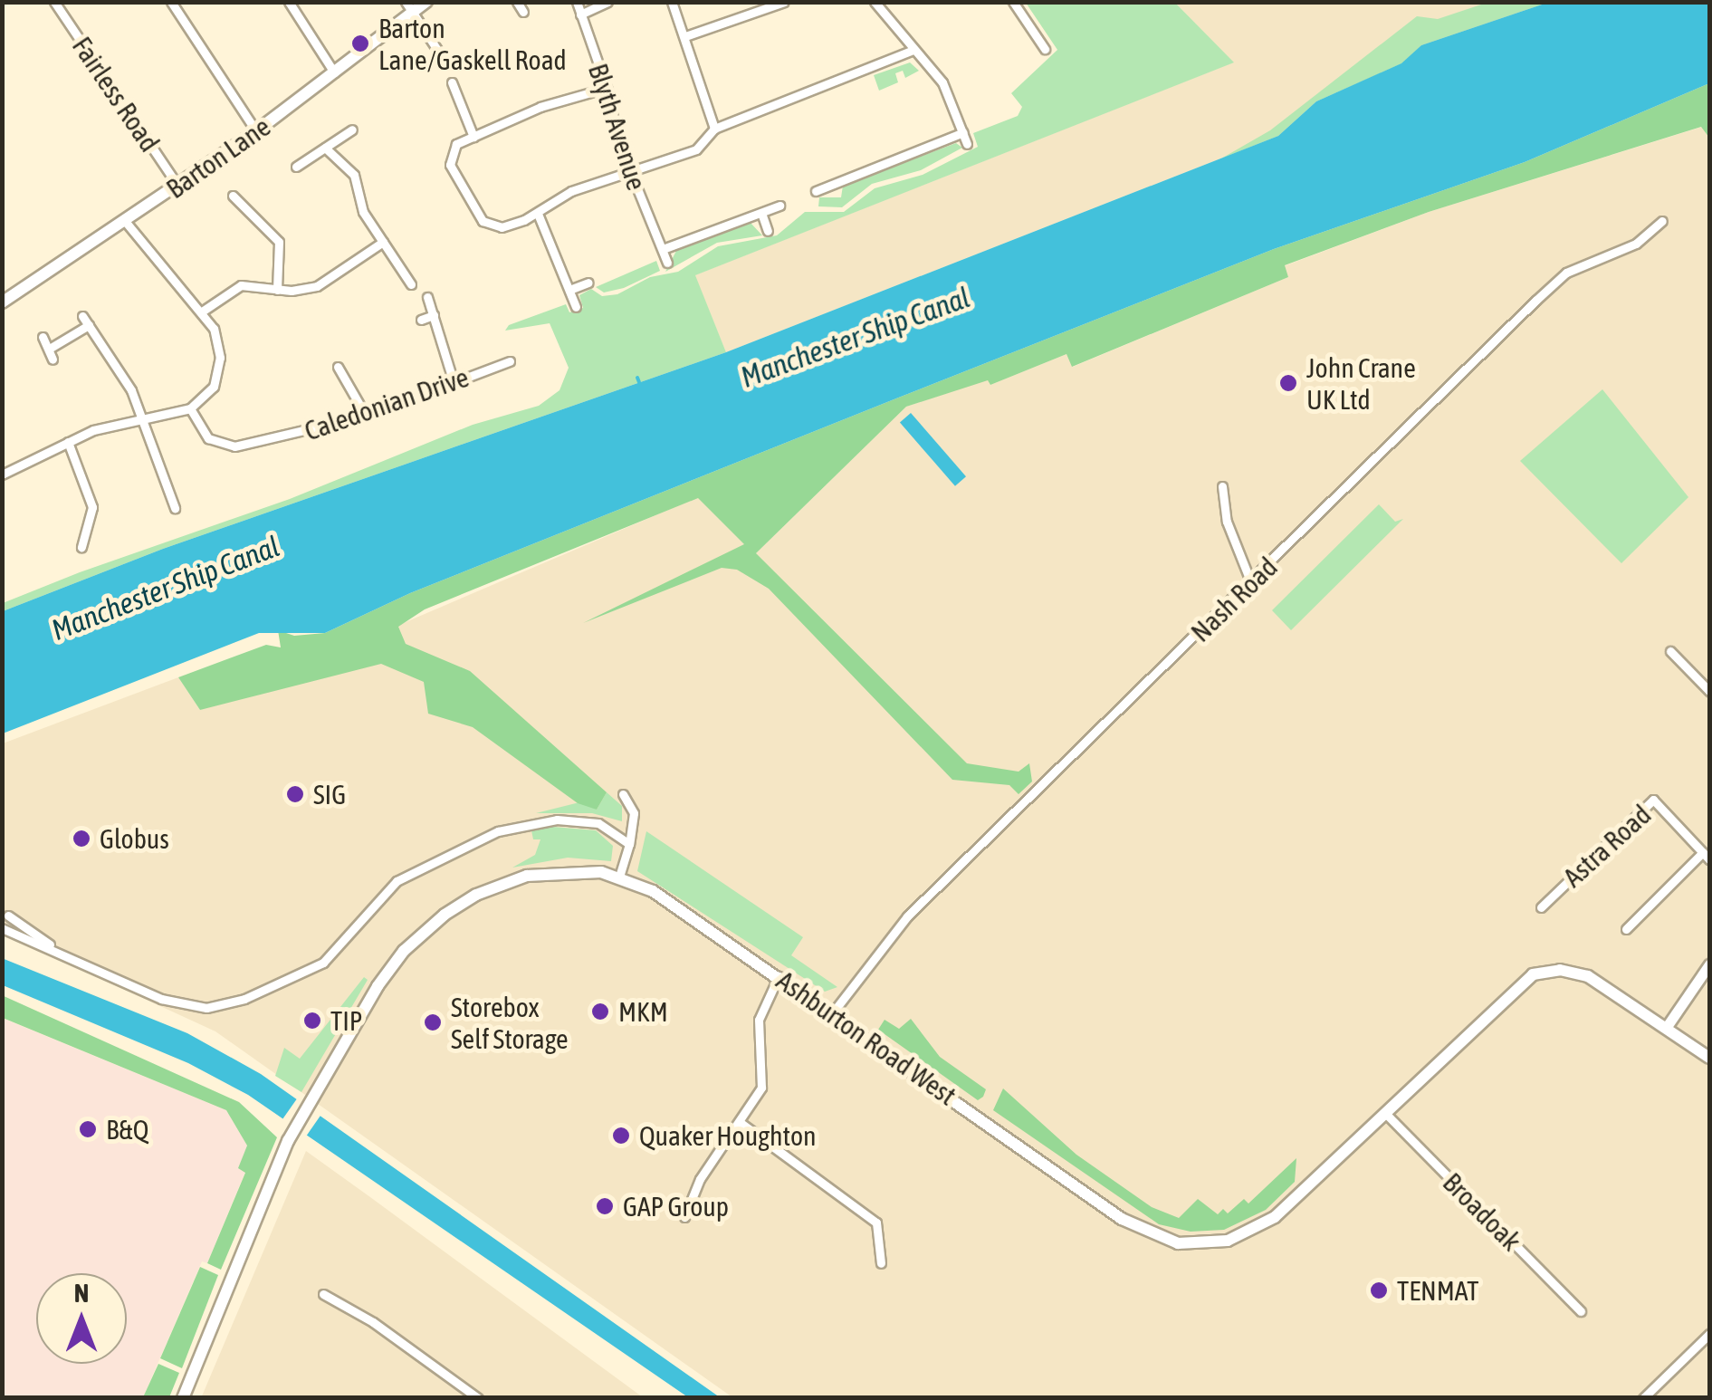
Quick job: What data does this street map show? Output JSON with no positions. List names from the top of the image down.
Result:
{
  "streets": {
    "main road": ["Barton Lane", "Ashburton Road West"],
    "street": [
      "Fairless Road",
      "Blyth Avenue",
      "Caledonian Drive",
      "Nash Road",
      "Astra Road",
      "Broadoak"
    ]
  },
  "crossings": [
    ["Fairless Road", "Barton Lane"],
    ["Nash Road", "Ashburton Road West"],
    ["Ashburton Road West", "Broadoak"]
  ],
  "water": ["Manchester Ship Canal"],
  "places": [
    "Barton Lane/Gaskell Road",
    "John Crane UK Ltd",
    "SIG",
    "Globus",
    "MKM",
    "TIP",
    "Storebox Self Storage",
    "B&Q",
    "Quaker Houghton",
    "GAP Group",
    "TENMAT"
  ],
  "north": "top"
}
